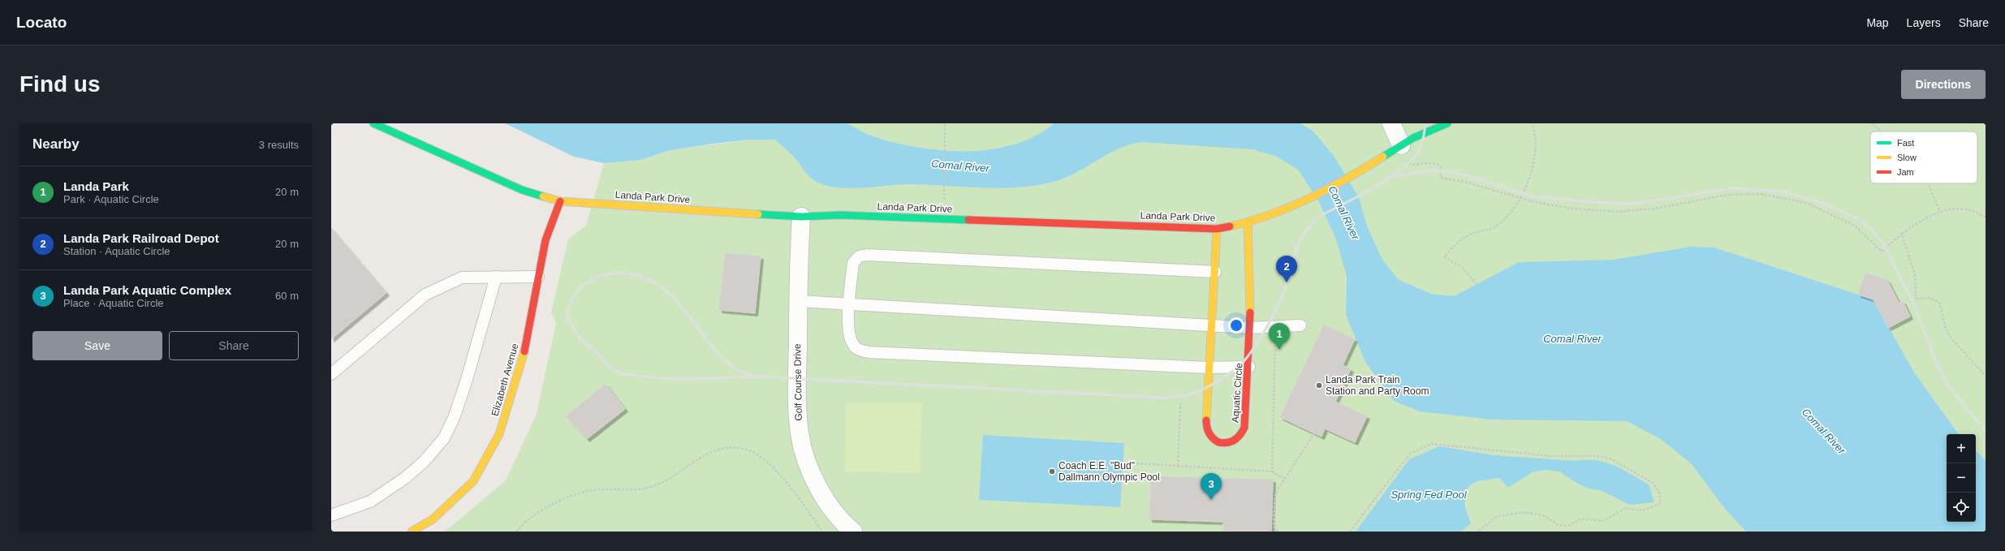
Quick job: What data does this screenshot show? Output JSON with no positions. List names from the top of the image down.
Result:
{
  "streets": {
    "street": [
      "Landa Park Drive",
      "Elizabeth Avenue",
      "Golf Course Drive",
      "Aquatic Circle"
    ]
  },
  "crossings": [
    ["Landa Park Drive", "Elizabeth Avenue"],
    ["Landa Park Drive", "Golf Course Drive"],
    ["Landa Park Drive", "Aquatic Circle"]
  ],
  "water": ["Comal River", "Spring Fed Pool"],
  "places": ["Landa Park Train Station and Party Room", "Coach E.E. \"Bud\" Dallmann Olympic Pool"],
  "legend": ["Fast", "Slow", "Jam"],
  "page": {
    "header": "Locato",
    "nav": ["Map", "Layers", "Share"],
    "buttons": [
      "Directions",
      ["Save", "Share"]
    ],
    "title": "Find us",
    "heading": ["Nearby", "3 results"],
    "list": [
      {
        "mark": "1",
        "name": "Landa Park",
        "note": "Park · Aquatic Circle",
        "value": "20 m"
      },
      {
        "mark": "2",
        "name": "Landa Park Railroad Depot",
        "note": "Station · Aquatic Circle",
        "value": "20 m"
      },
      {
        "mark": "3",
        "name": "Landa Park Aquatic Complex",
        "note": "Place · Aquatic Circle",
        "value": "60 m"
      }
    ],
    "pins": ["2", "1", "3"],
    "map_buttons": ["+", "−"]
  }
}
